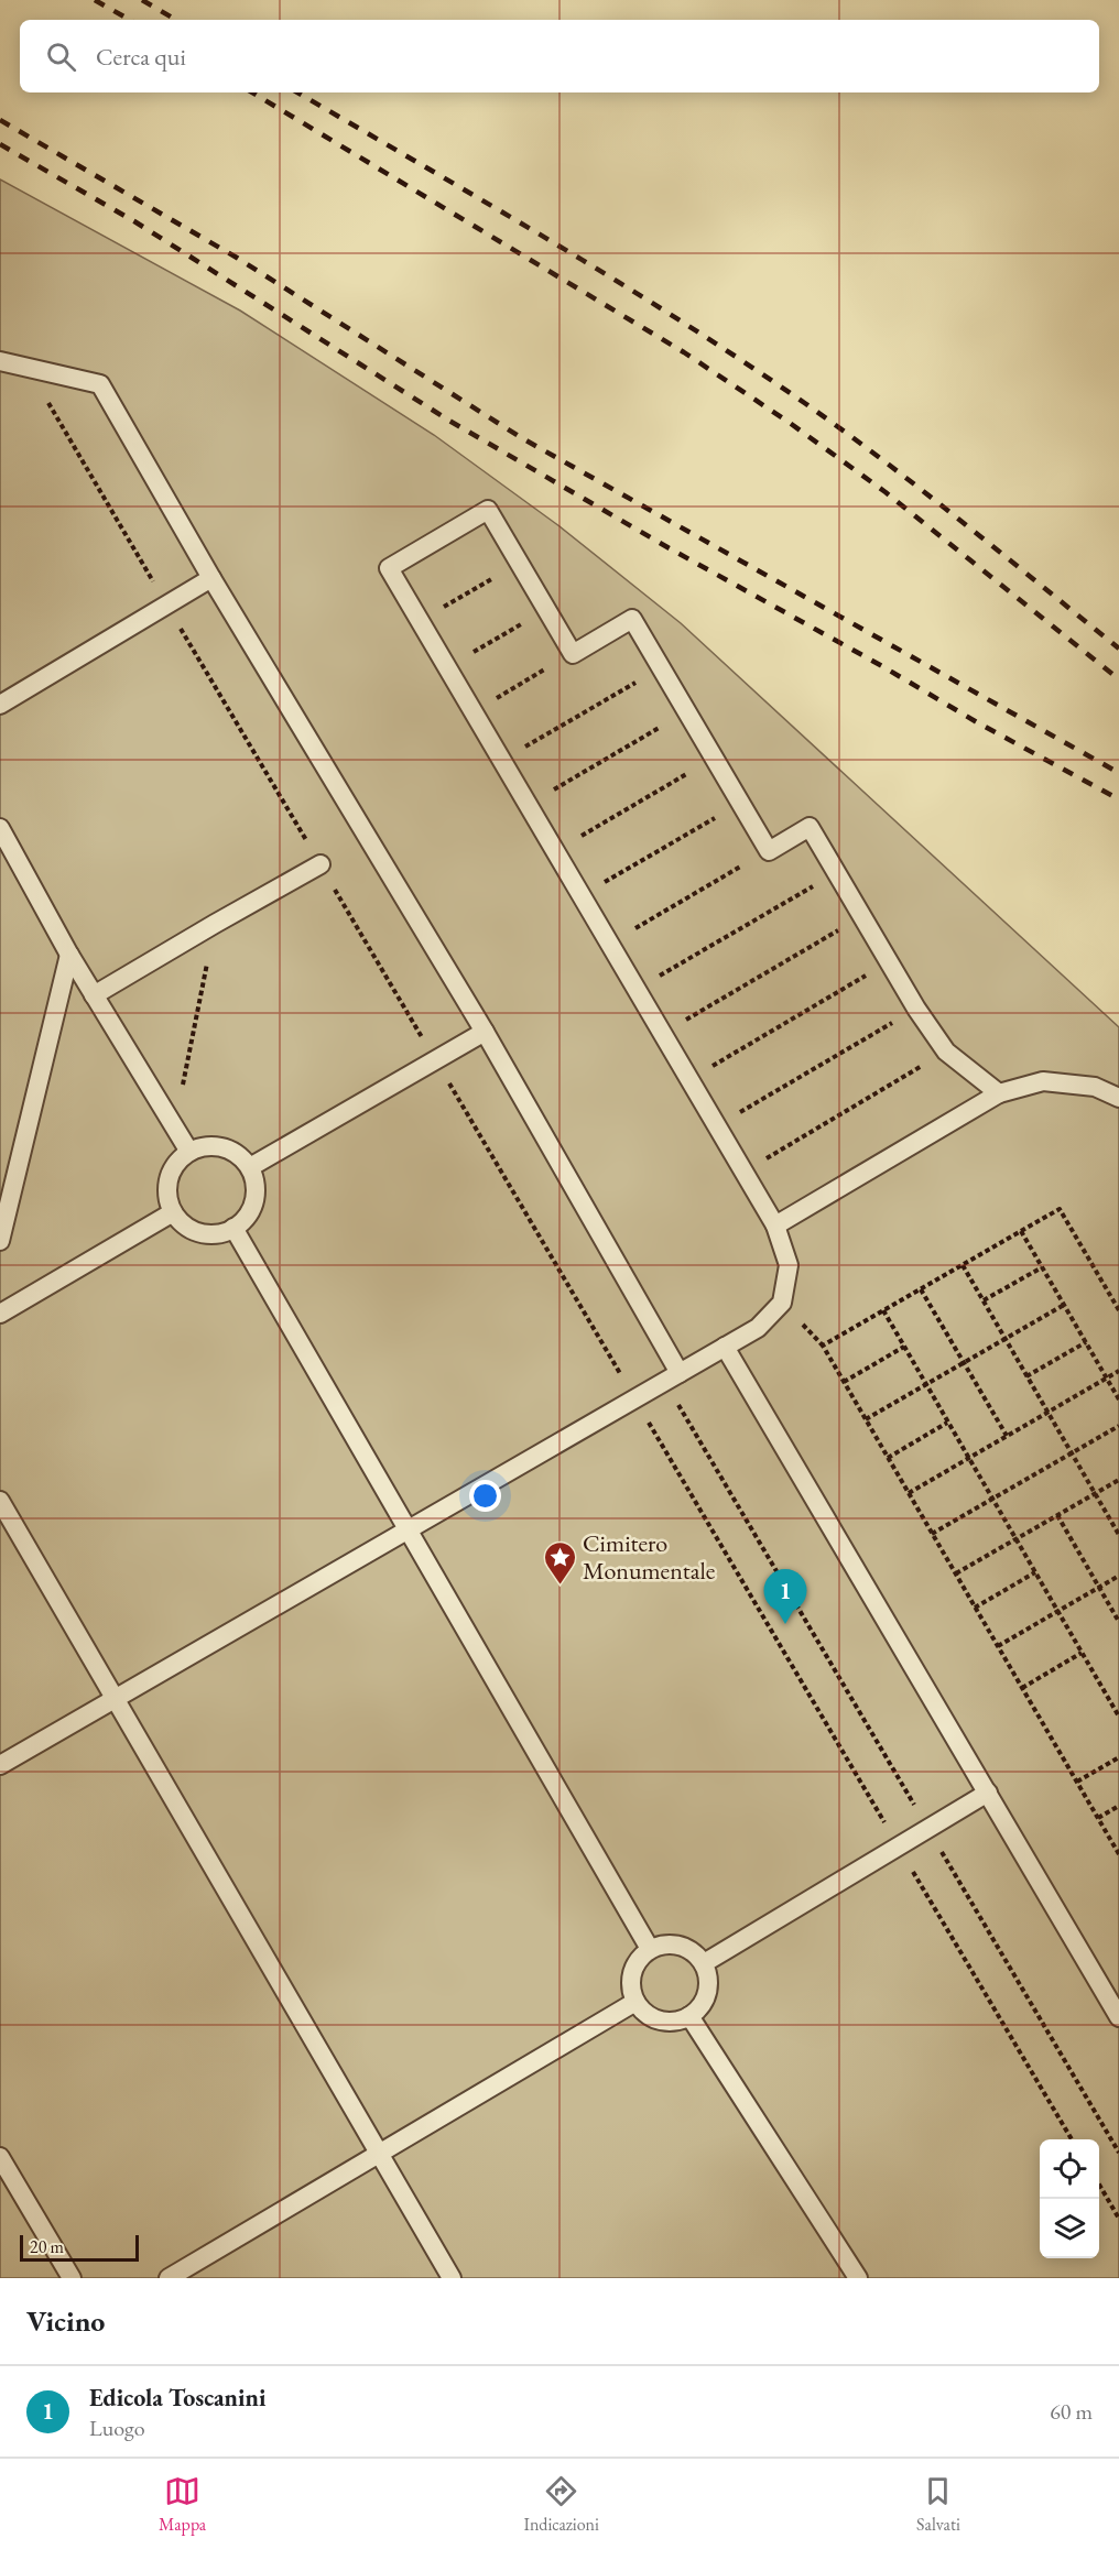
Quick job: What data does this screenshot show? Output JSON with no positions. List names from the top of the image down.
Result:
{
  "places": {
    "place": ["Cimitero Monumentale"]
  },
  "scale_bar": "20 m",
  "page": {
    "search": "Cerca qui",
    "pins": "1",
    "scale": "20 m",
    "heading": "Vicino",
    "list": [
      {
        "mark": "1",
        "name": "Edicola Toscanini",
        "note": "Luogo",
        "value": "60 m"
      }
    ],
    "nav": ["Mappa", "Indicazioni", "Salvati"]
  }
}
